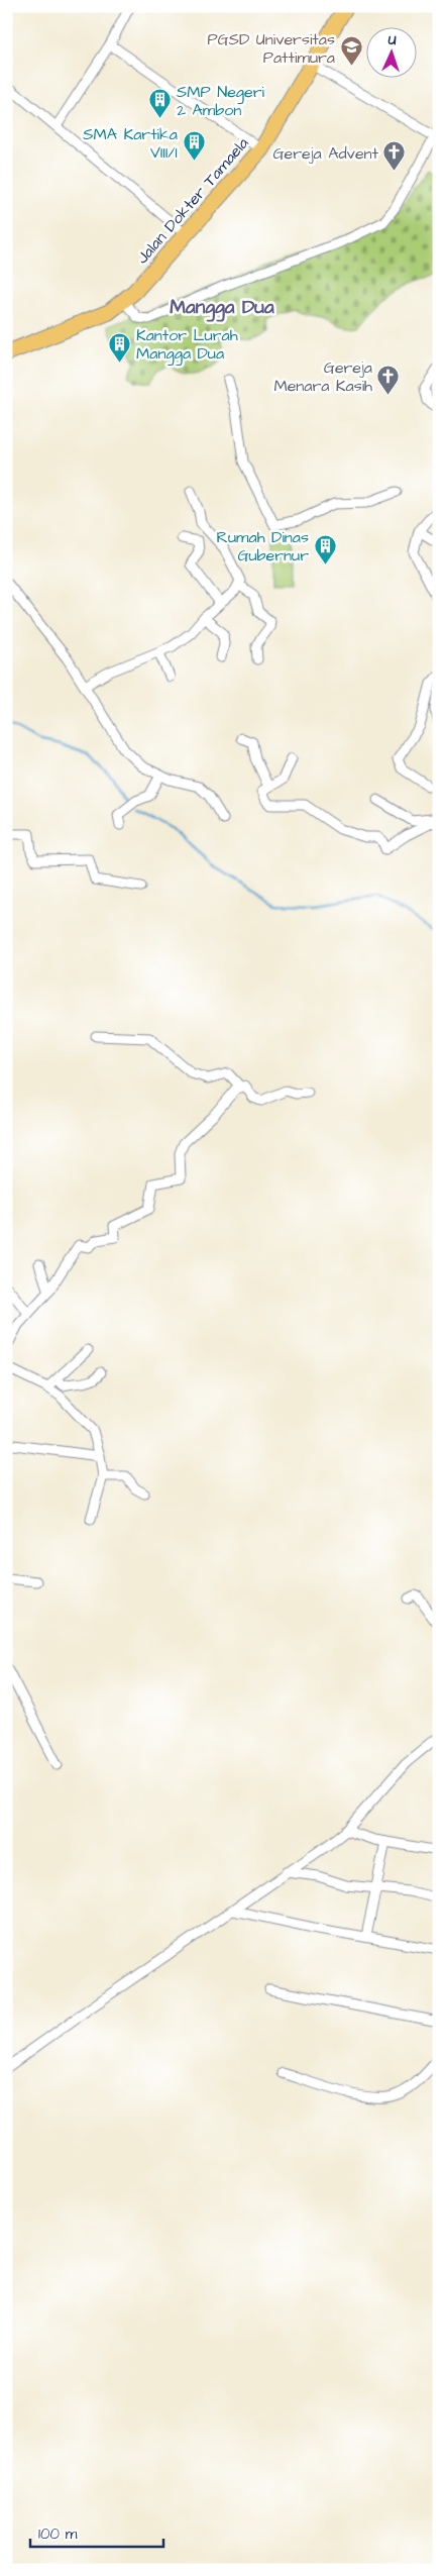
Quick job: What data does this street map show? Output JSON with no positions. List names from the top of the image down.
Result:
{
  "streets": {
    "main road": ["Jalan Dokter Tamaela"]
  },
  "districts": ["Mangga Dua"],
  "places": {
    "school or university": ["PGSD Universitas Pattimura"],
    "building": [
      "SMP Negeri 2 Ambon",
      "SMA Kartika VIII/I",
      "Kantor Lurah Mangga Dua",
      "Rumah Dinas Gubernur"
    ],
    "church": ["Gereja Advent", "Gereja Menara Kasih"]
  },
  "scale_bar": "100 m",
  "north": "top"
}
